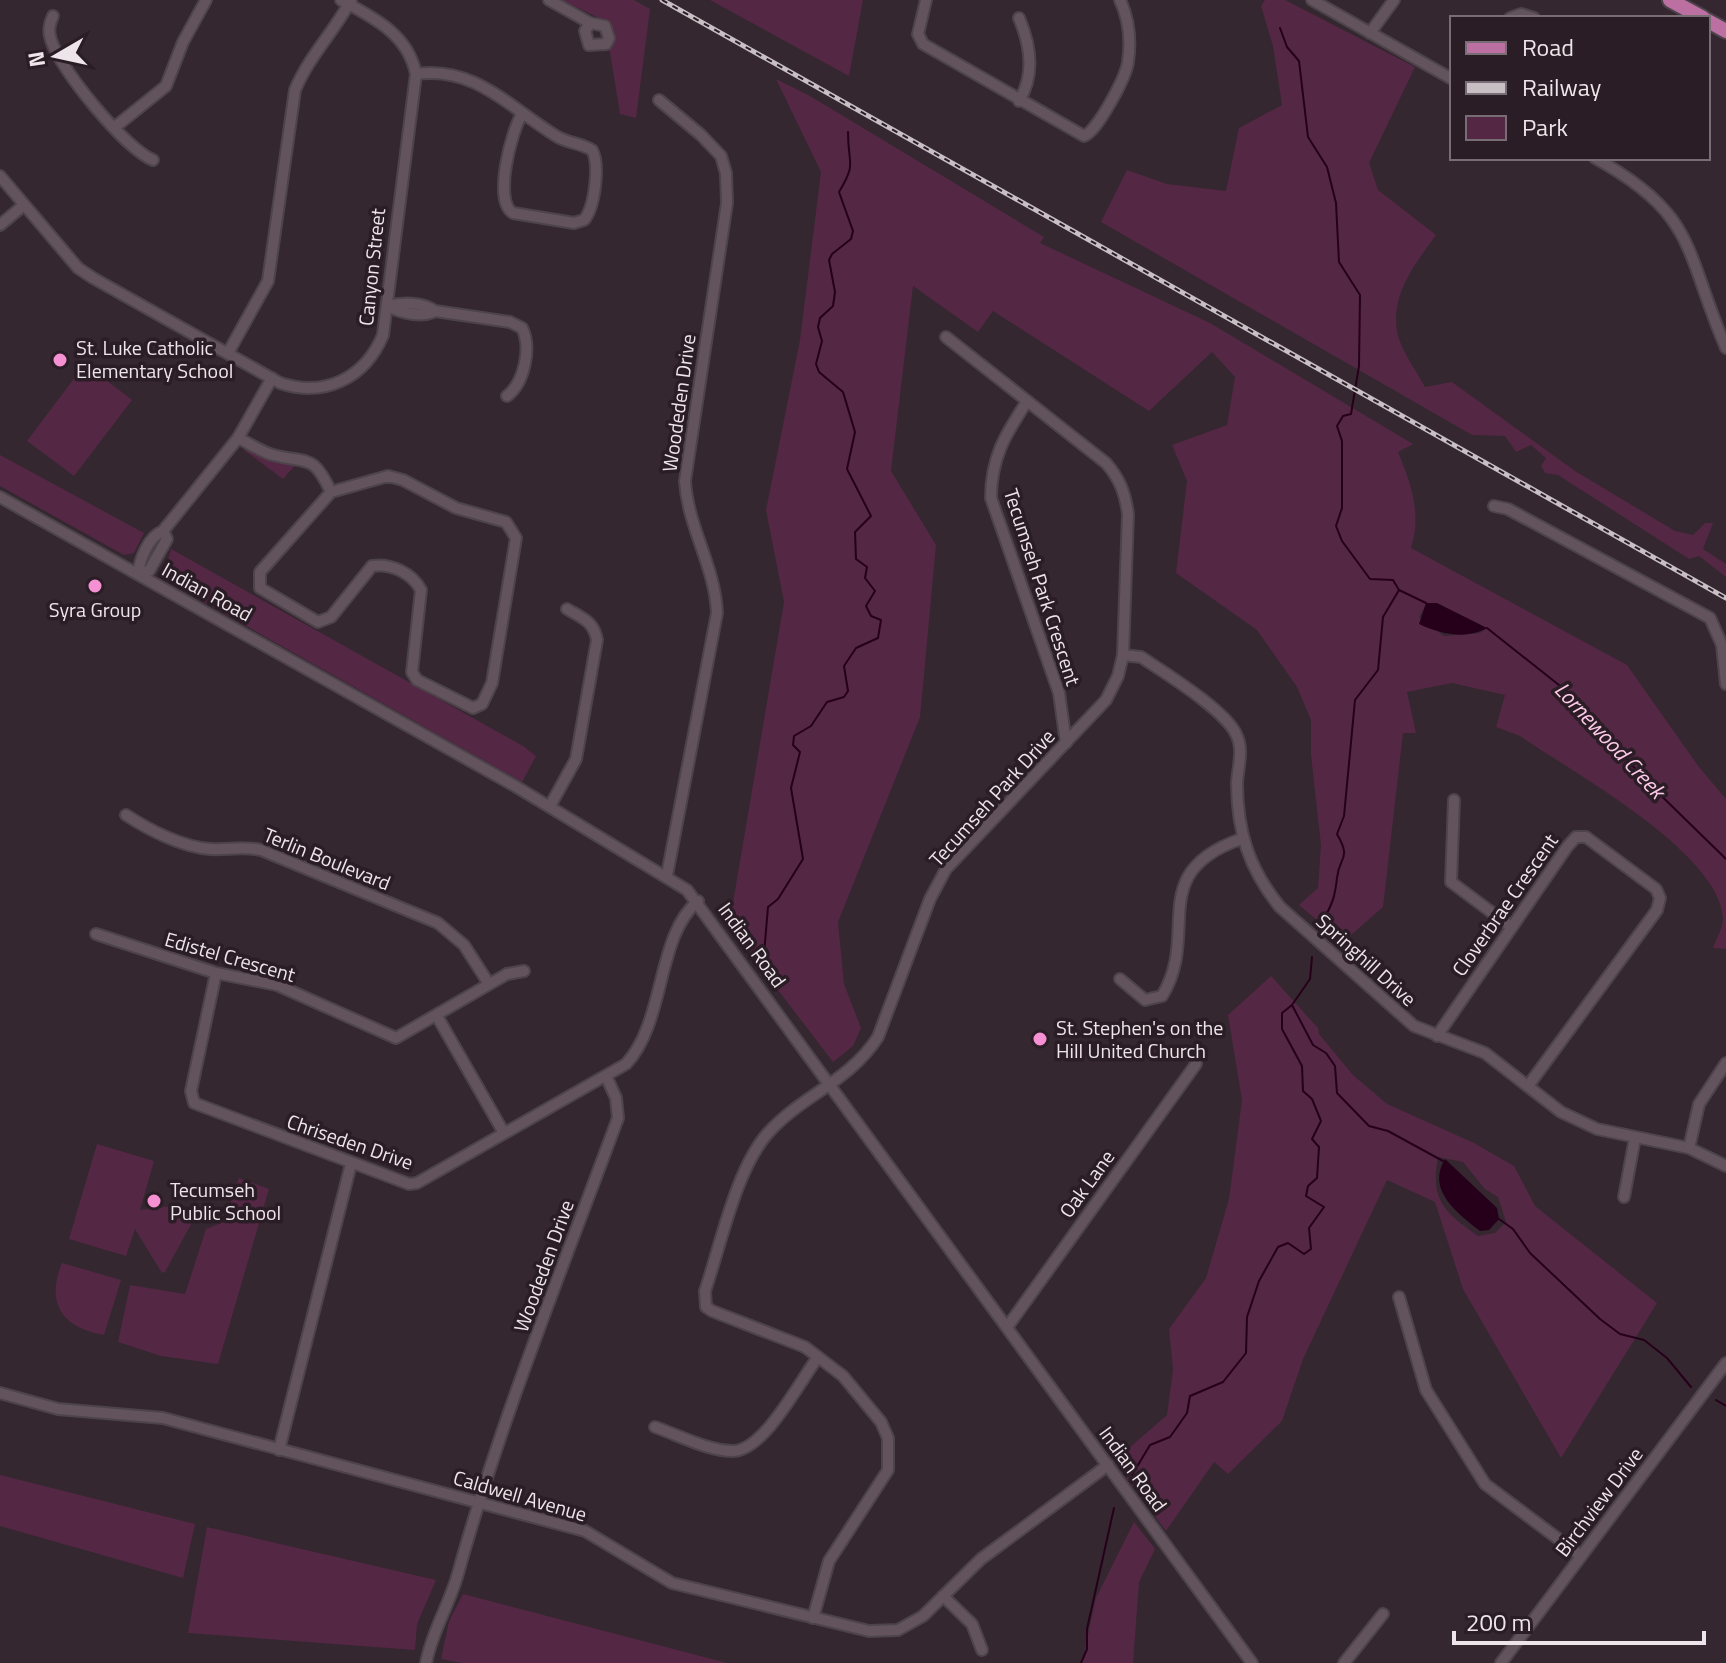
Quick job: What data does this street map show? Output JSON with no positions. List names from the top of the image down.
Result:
{
  "streets": {
    "street": [
      "Canyon Street",
      "Woodeden Drive",
      "Tecumseh Park Crescent",
      "Indian Road",
      "Tecumseh Park Drive",
      "Terlin Boulevard",
      "Cloverbrae Crescent",
      "Edistel Crescent",
      "Springhill Drive",
      "Chriseden Drive",
      "Oak Lane",
      "Caldwell Avenue",
      "Birchview Drive"
    ]
  },
  "crossings": [
    ["Woodeden Drive", "Indian Road"],
    ["Woodeden Drive", "Chriseden Drive"],
    ["Woodeden Drive", "Caldwell Avenue"],
    ["Tecumseh Park Crescent", "Tecumseh Park Drive"],
    ["Indian Road", "Tecumseh Park Drive"],
    ["Indian Road", "Oak Lane"],
    ["Indian Road", "Caldwell Avenue"],
    ["Tecumseh Park Drive", "Springhill Drive"],
    ["Tecumseh Park Drive", "Caldwell Avenue"],
    ["Terlin Boulevard", "Edistel Crescent"],
    ["Cloverbrae Crescent", "Springhill Drive"],
    ["Edistel Crescent", "Chriseden Drive"]
  ],
  "water": ["Lornewood Creek"],
  "places": [
    "St. Luke Catholic Elementary School",
    "Syra Group",
    "St. Stephen's on the Hill United Church",
    "Tecumseh Public School"
  ],
  "legend": ["Road", "Railway", "Park"],
  "scale_bar": "200 m",
  "north": "left"
}
